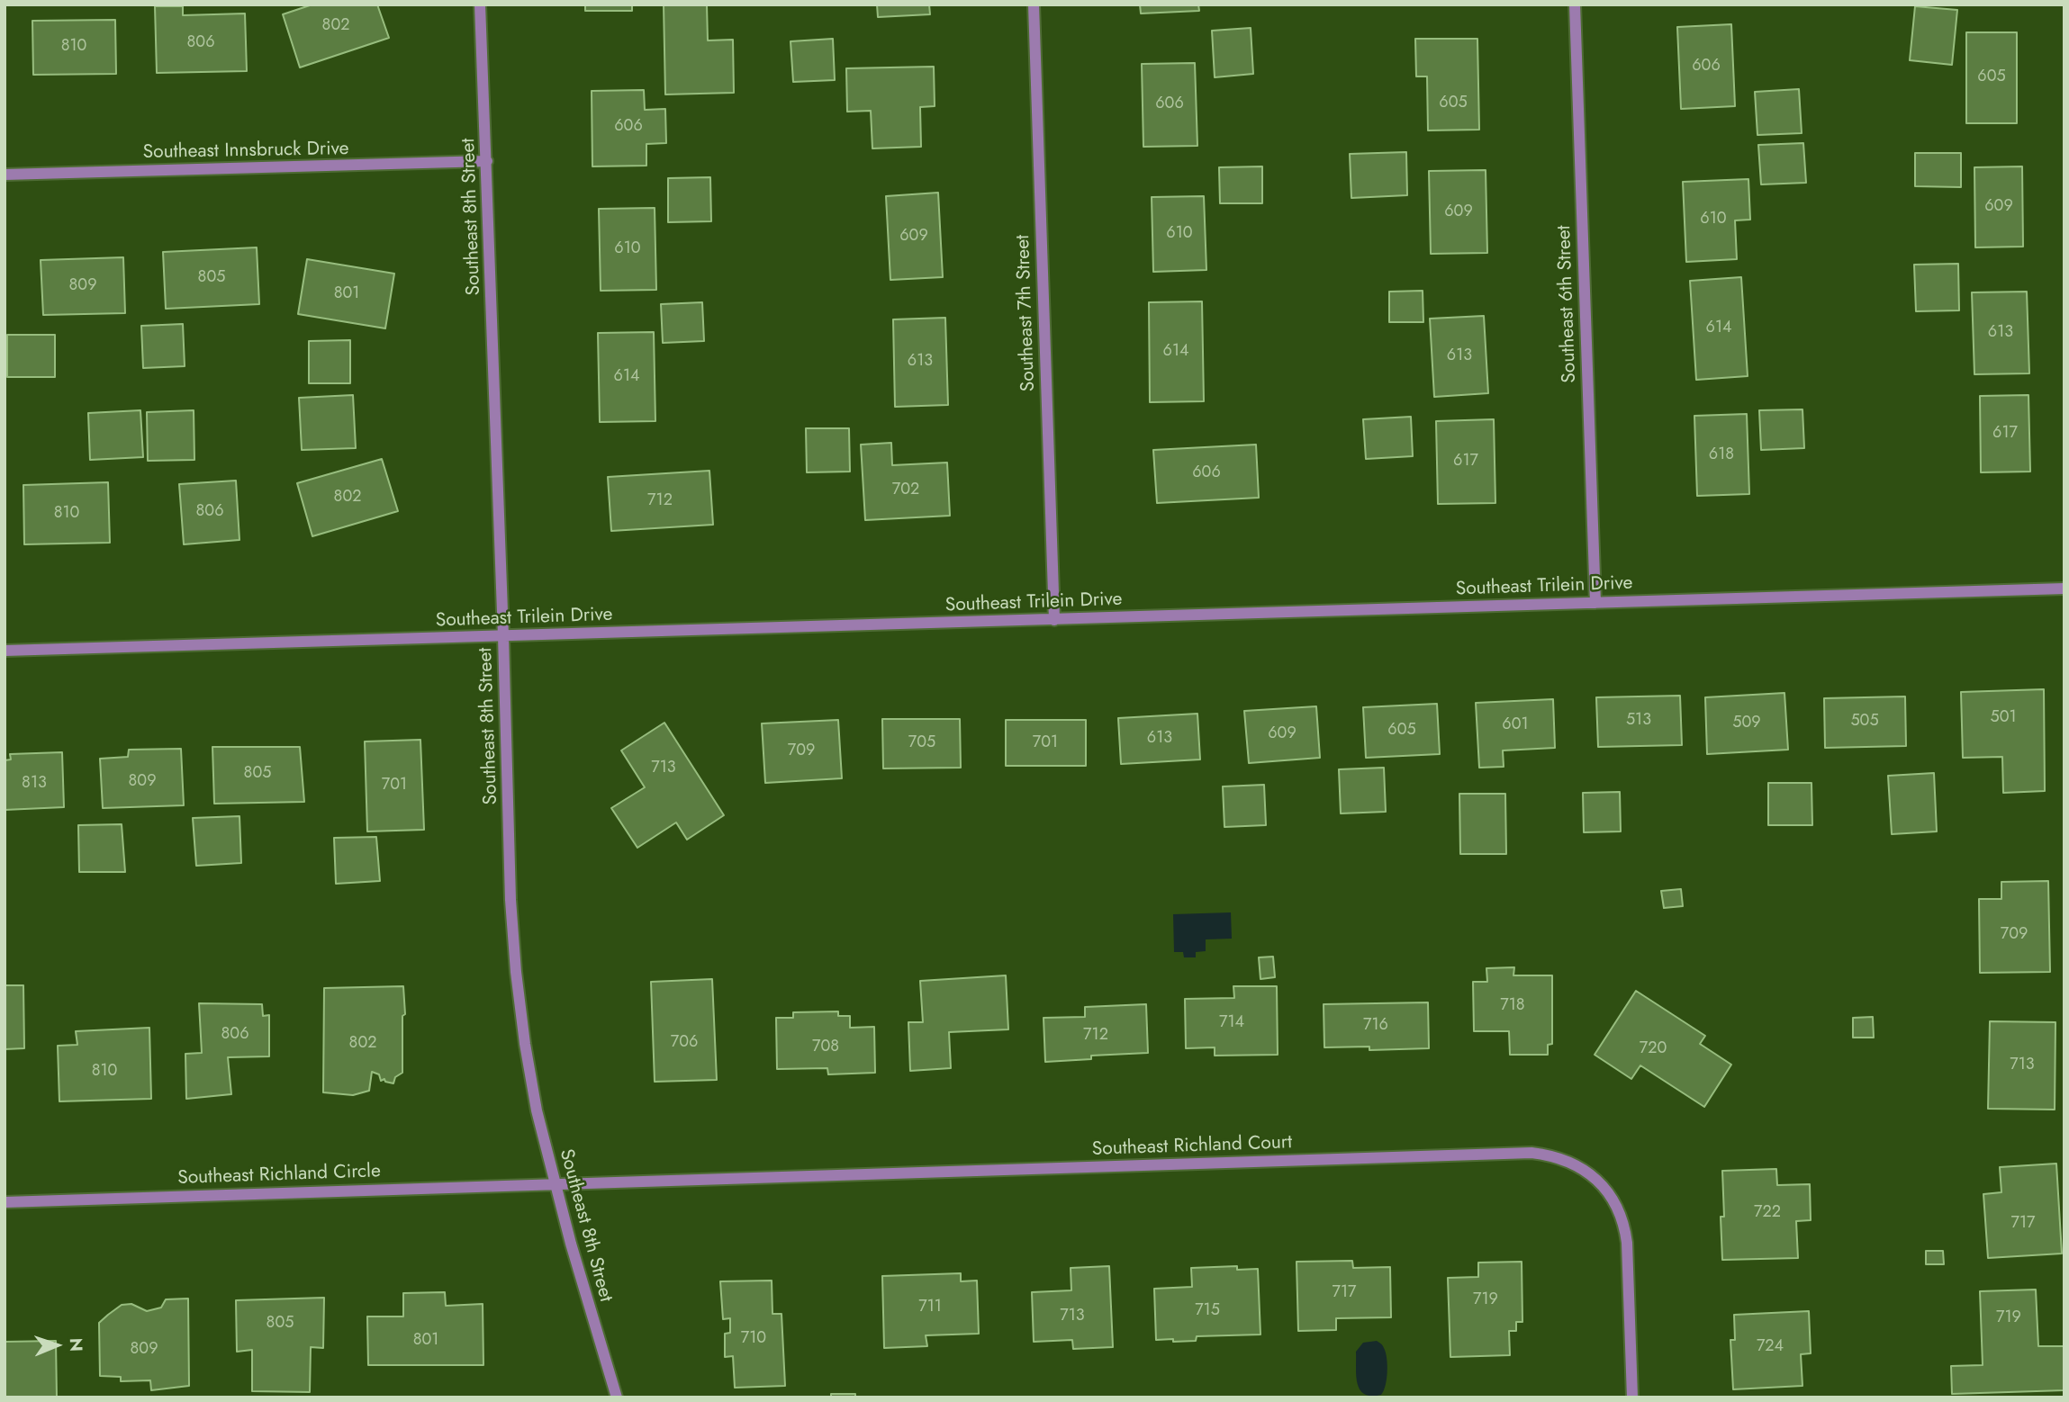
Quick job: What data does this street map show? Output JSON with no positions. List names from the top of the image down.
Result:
{
  "streets": {
    "street": [
      "Southeast Innsbruck Drive",
      "Southeast 8th Street",
      "Southeast 6th Street",
      "Southeast 7th Street",
      "Southeast Trilein Drive",
      "Southeast Richland Court",
      "Southeast Richland Circle"
    ]
  },
  "crossings": [
    ["Southeast Innsbruck Drive", "Southeast 8th Street"],
    ["Southeast 8th Street", "Southeast Trilein Drive"],
    ["Southeast 8th Street", "Southeast Richland Court"],
    ["Southeast 8th Street", "Southeast Richland Circle"],
    ["Southeast 6th Street", "Southeast Trilein Drive"],
    ["Southeast 7th Street", "Southeast Trilein Drive"],
    ["Southeast Richland Court", "Southeast Richland Circle"]
  ],
  "house_numbers": [
    "802",
    "806",
    "810",
    "606",
    "605",
    "605",
    "606",
    "606",
    "609",
    "609",
    "610",
    "610",
    "609",
    "610",
    "805",
    "809",
    "801",
    "614",
    "613",
    "614",
    "613",
    "613",
    "614",
    "617",
    "618",
    "617",
    "606",
    "702",
    "802",
    "712",
    "806",
    "810",
    "501",
    "513",
    "505",
    "509",
    "601",
    "605",
    "609",
    "613",
    "705",
    "701",
    "709",
    "713",
    "805",
    "809",
    "813",
    "701",
    "709",
    "718",
    "714",
    "716",
    "806",
    "712",
    "706",
    "802",
    "708",
    "720",
    "713",
    "810",
    "722",
    "717",
    "717",
    "719",
    "711",
    "715",
    "713",
    "719",
    "805",
    "710",
    "801",
    "724",
    "809"
  ],
  "north": "right"
}
